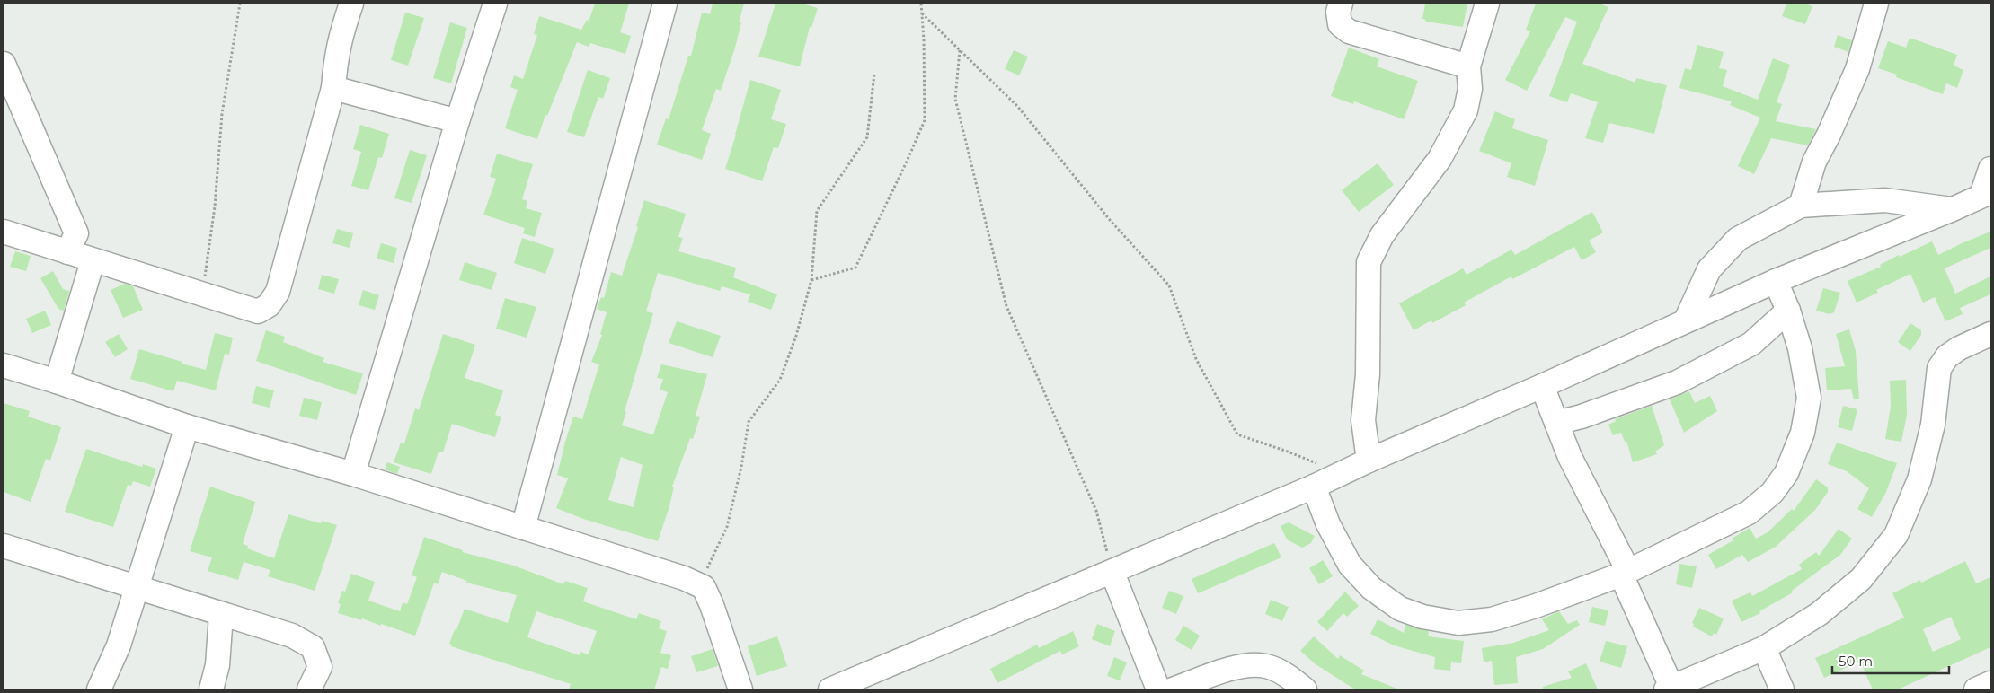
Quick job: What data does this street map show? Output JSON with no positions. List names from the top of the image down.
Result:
{
  "scale_bar": "50 m"
}
